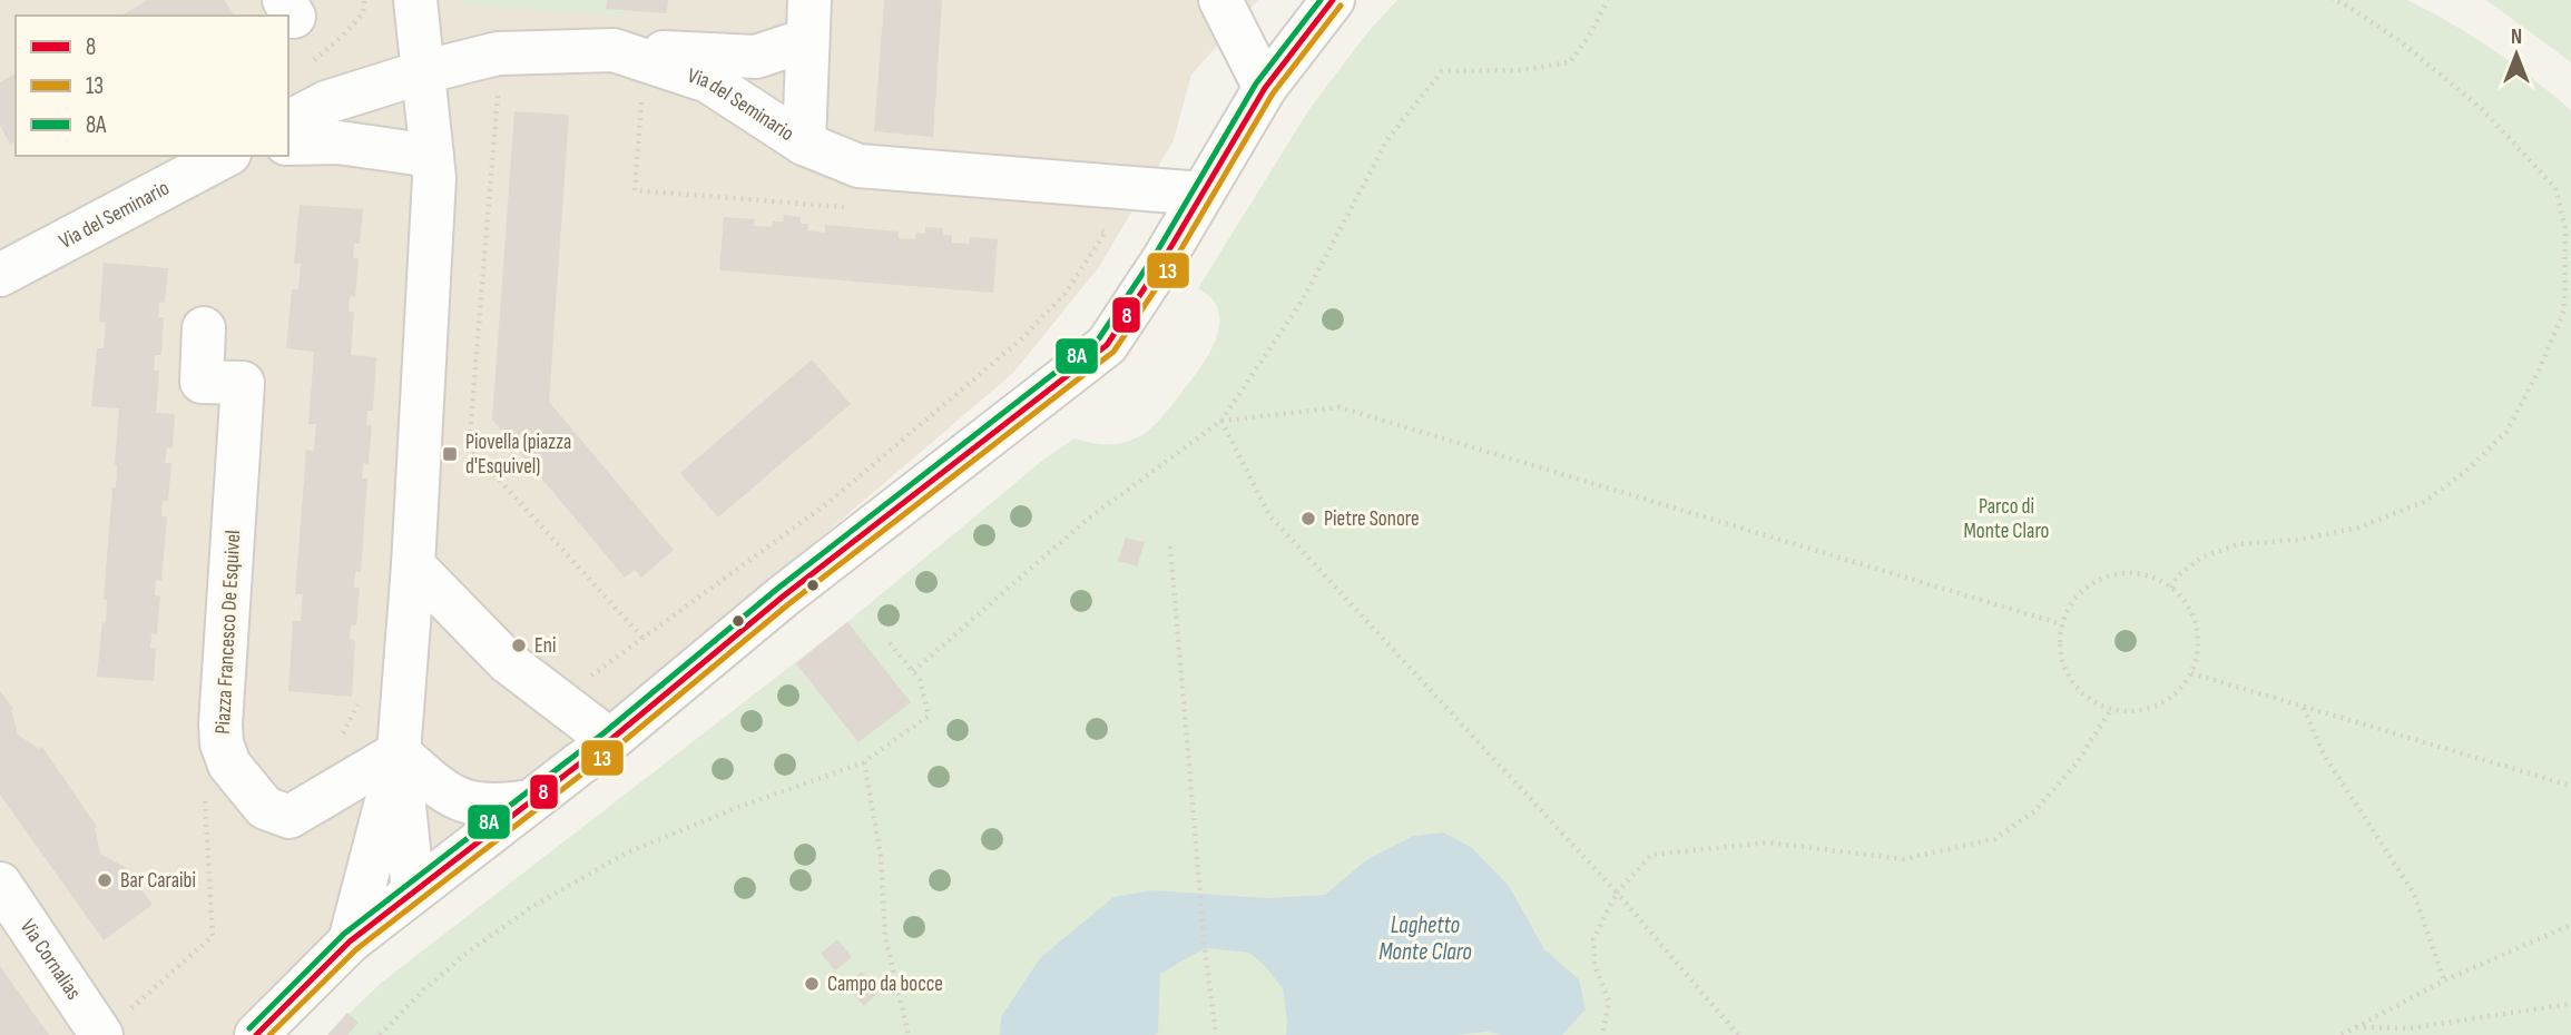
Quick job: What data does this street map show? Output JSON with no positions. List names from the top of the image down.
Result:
{
  "streets": {
    "street": ["Via del Seminario", "Piazza Francesco De Esquivel", "Via Cornalias"]
  },
  "water": ["Laghetto Monte Claro"],
  "parks": ["Parco di Monte Claro"],
  "places": {
    "transit": ["Piovella (piazza d'Esquivel)"],
    "other": [
      "Pietre Sonore",
      "Eni",
      "Bar Caraibi",
      "Campo da bocce"
    ]
  },
  "lines": ["transit line 8", "transit line 8A", "transit line 13"],
  "legend": ["8", "13", "8A"],
  "north": "top"
}
